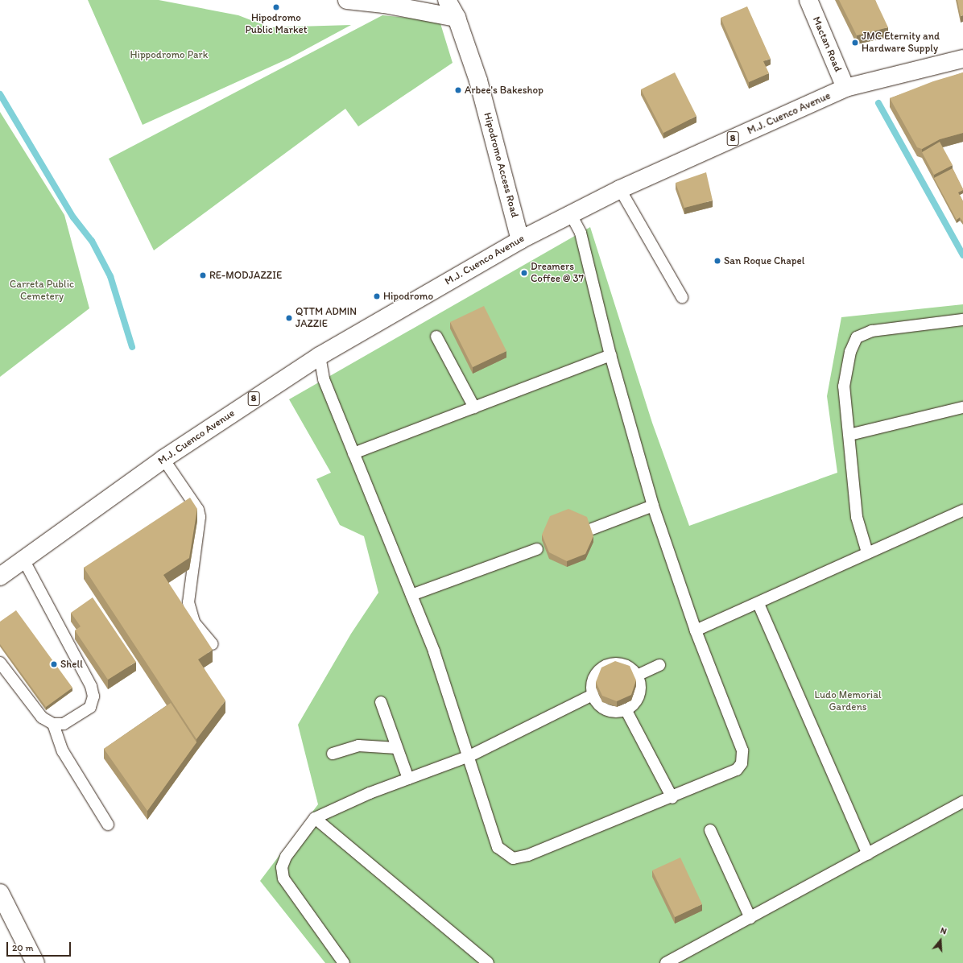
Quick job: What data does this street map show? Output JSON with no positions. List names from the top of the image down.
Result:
{
  "streets": {
    "main road": [
      "Mactan Road",
      "M.J. Cuenco Avenue",
      "8",
      "Hipodromo Access Road"
    ]
  },
  "crossings": [
    ["Mactan Road", "M.J. Cuenco Avenue"],
    ["M.J. Cuenco Avenue", "Hipodromo Access Road"]
  ],
  "parks": ["Hippodromo Park", "Carreta Public Cemetery", "Ludo Memorial Gardens"],
  "places": [
    "Hipodromo Public Market",
    "JMC Eternity and Hardware Supply",
    "Arbee's Bakeshop",
    "San Roque Chapel",
    "Dreamers Coffee @ 37",
    "RE-MODJAZZIE",
    "Hipodromo",
    "QTTM ADMIN JAZZIE",
    "Shell"
  ],
  "scale_bar": "20 m",
  "north": "top"
}
